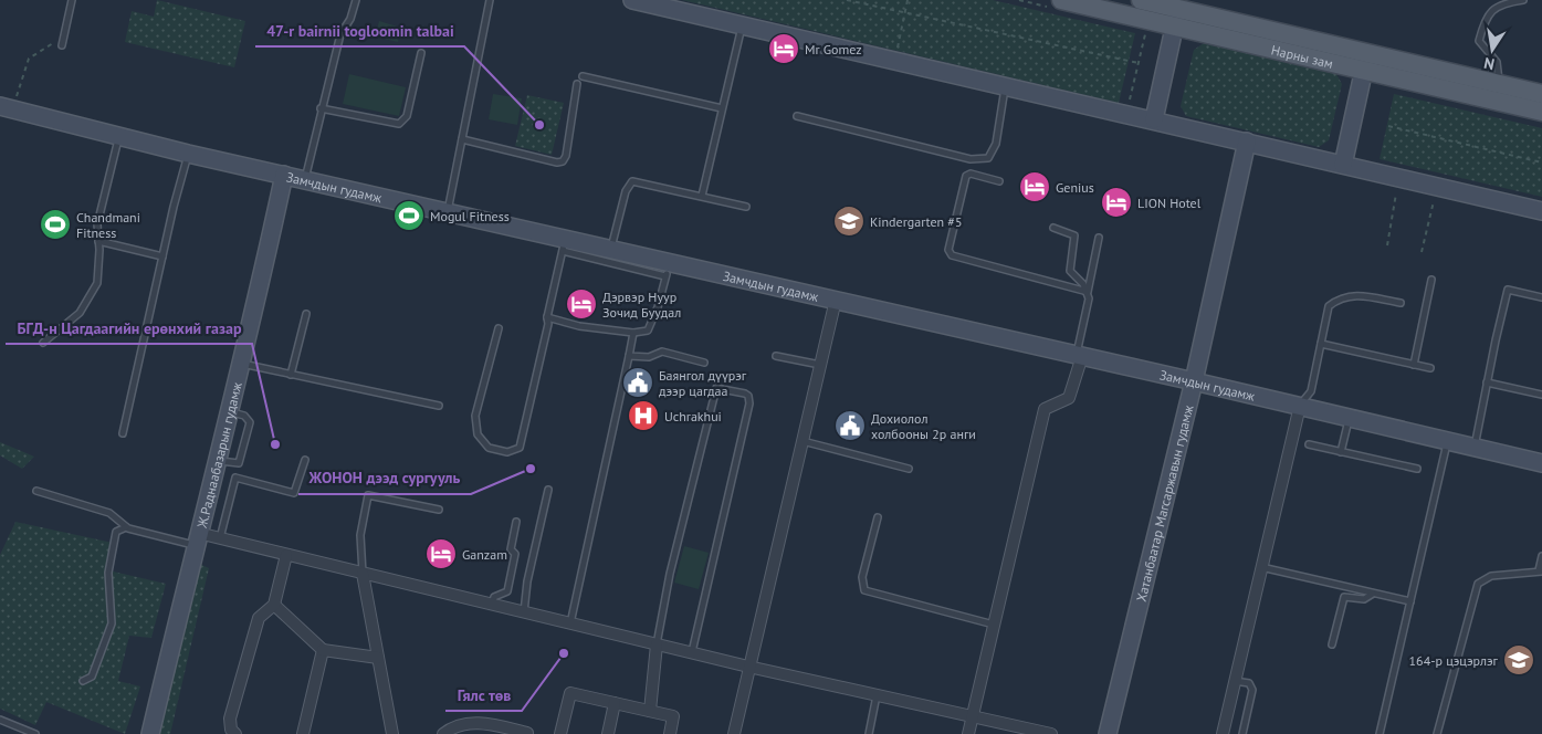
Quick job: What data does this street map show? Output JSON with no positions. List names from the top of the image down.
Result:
{
  "streets": {
    "main road": ["Нарны зам"],
    "street": ["Замчдын гудамж", "Ж.Раднаабазарын гудамж", "Хатанбаатар Магсаржавын гудамж"]
  },
  "crossings": [
    ["Замчдын гудамж", "Ж.Раднаабазарын гудамж"],
    ["Замчдын гудамж", "Хатанбаатар Магсаржавын гудамж"]
  ],
  "places": {
    "hotel": [
      "Mr Gomez",
      "Genius",
      "LION Hotel",
      "Дэрвэр Нуур Зочид Буудал",
      "Ganzam"
    ],
    "other": [
      "47-r bairnii togloomin talbai",
      "БГД-н Цагдаагийн ерөнхий газар",
      "ЖОНОН дээд сургууль",
      "Гялс төв"
    ],
    "sports": ["Mogul Fitness", "Chandmani Fitness"],
    "school or university": ["Kindergarten #5", "164-р цэцэрлэг"],
    "public building": ["Баянгол дүүрэг дээр цагдаа", "Дохиолол холбооны 2р анги"],
    "hospital": ["Uchrakhui"]
  },
  "north": "bottom"
}
